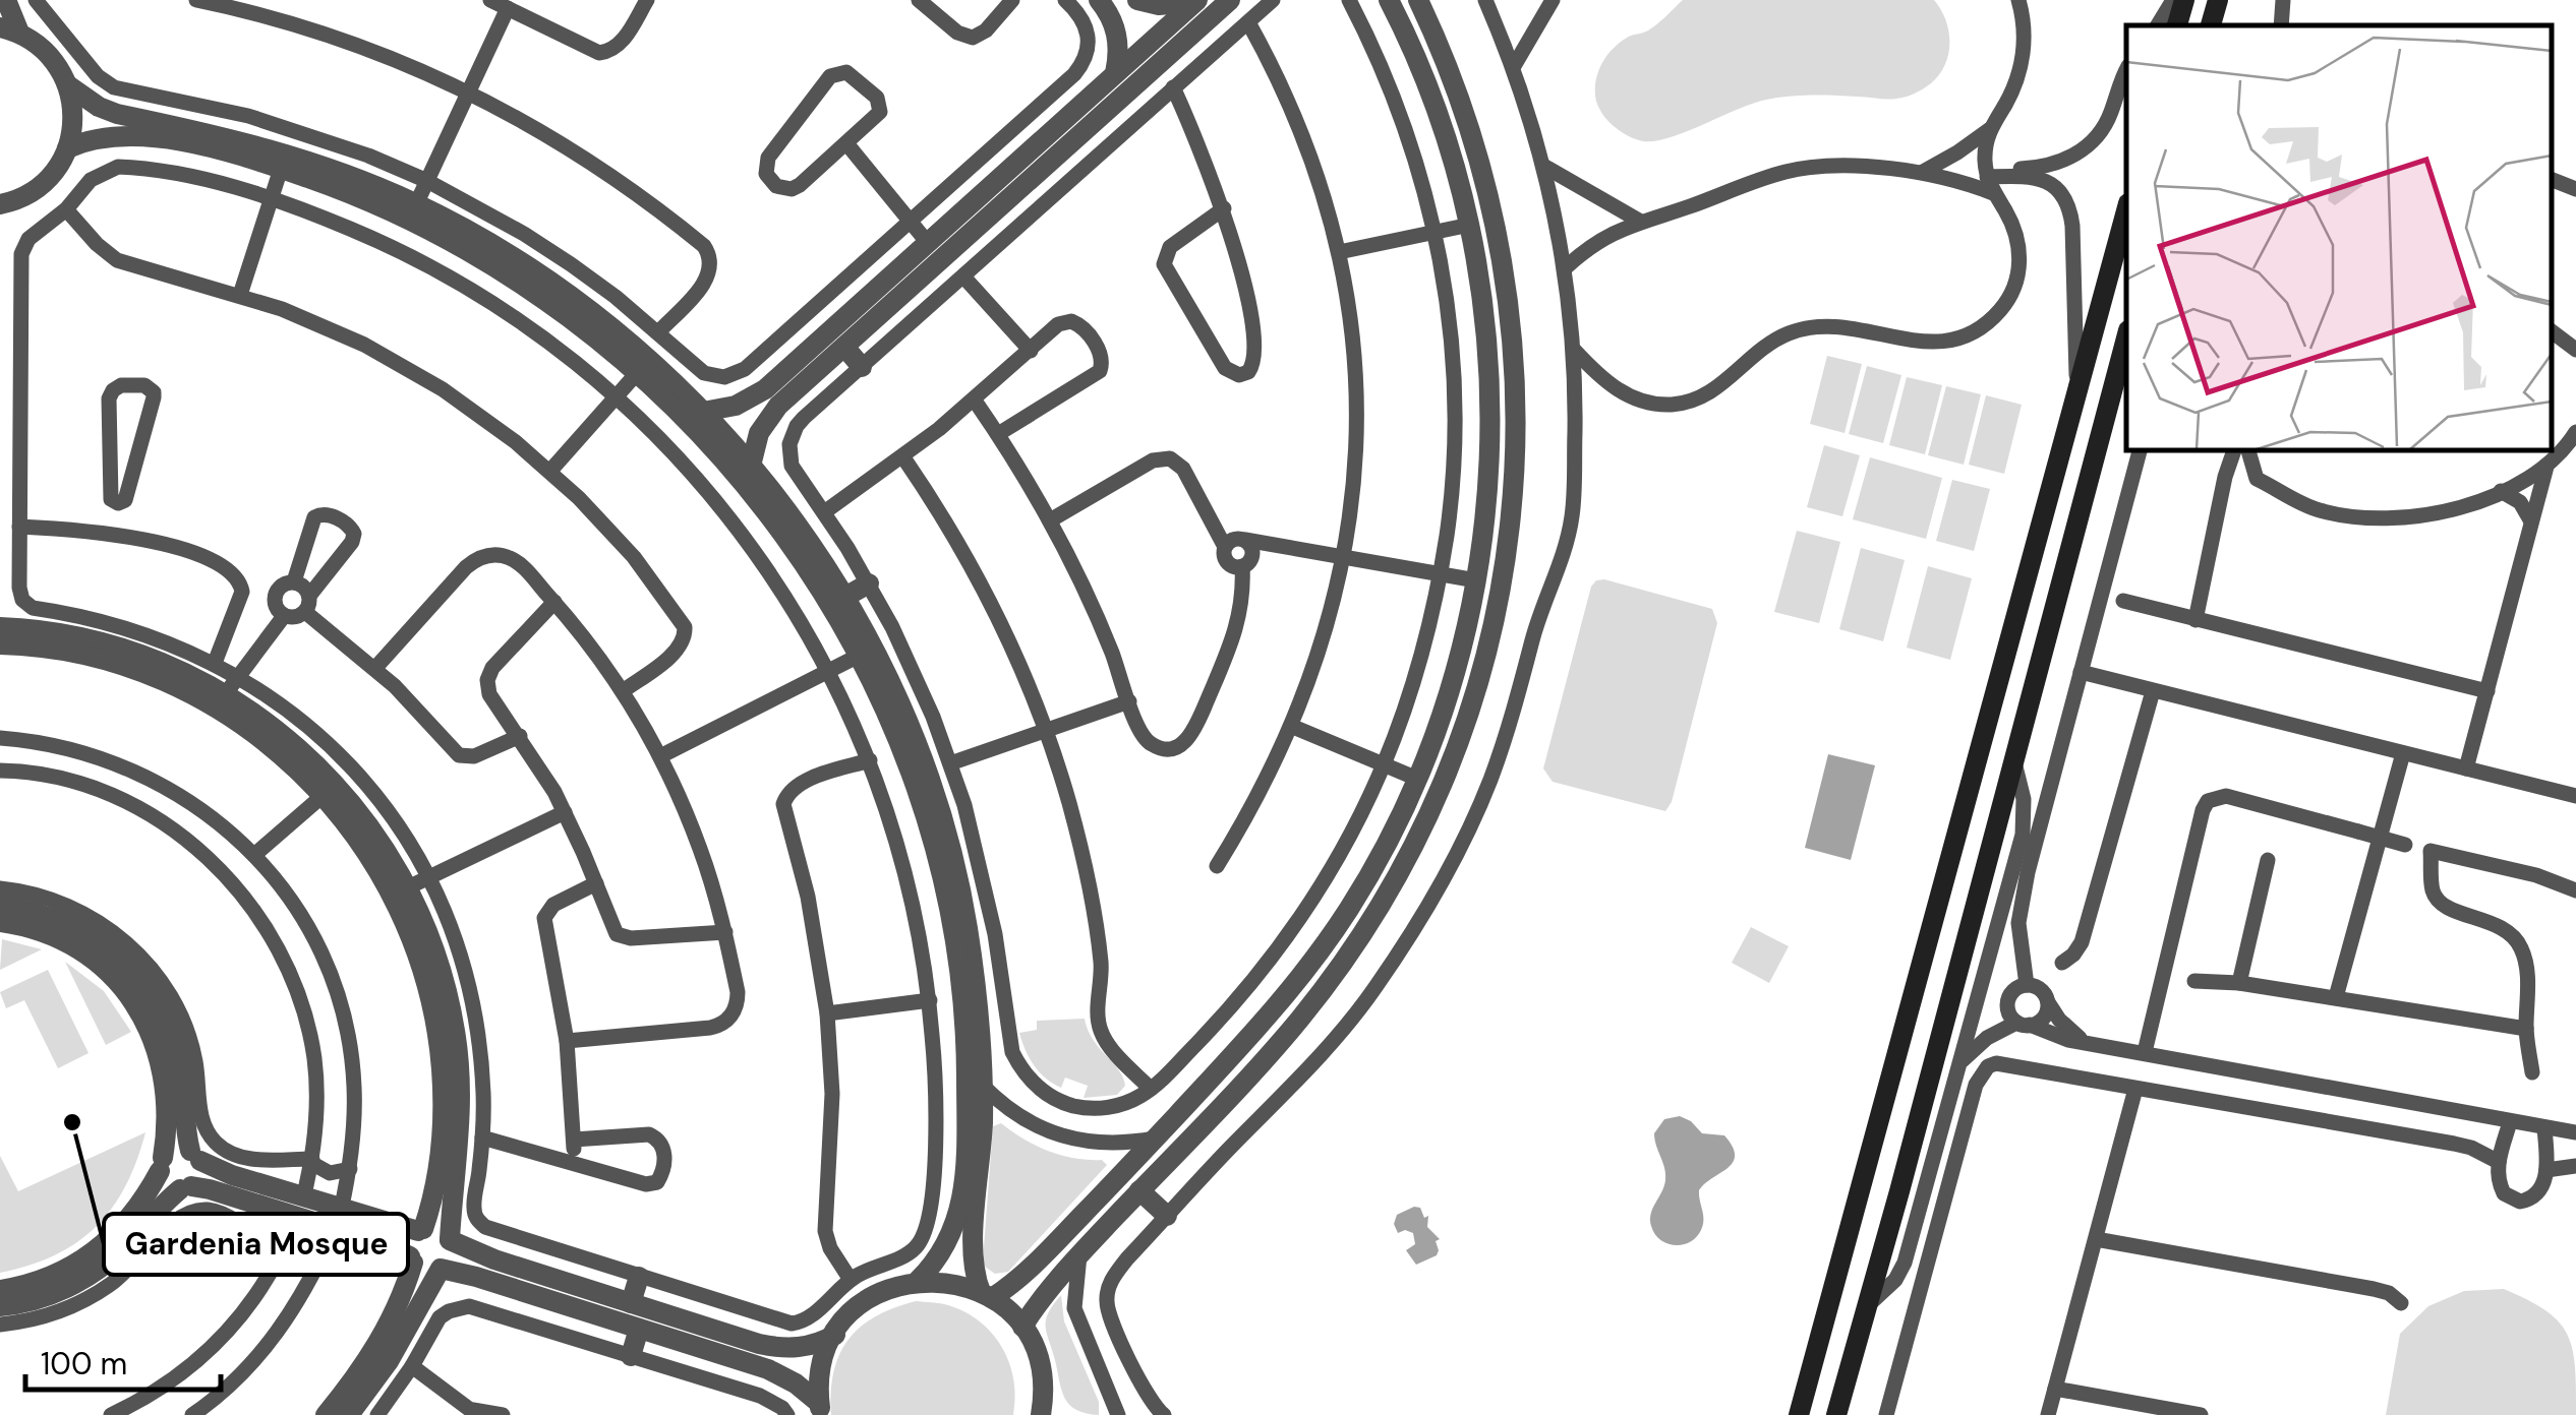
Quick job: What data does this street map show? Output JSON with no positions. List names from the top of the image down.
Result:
{
  "places": ["Gardenia Mosque"],
  "scale_bar": "100 m"
}
